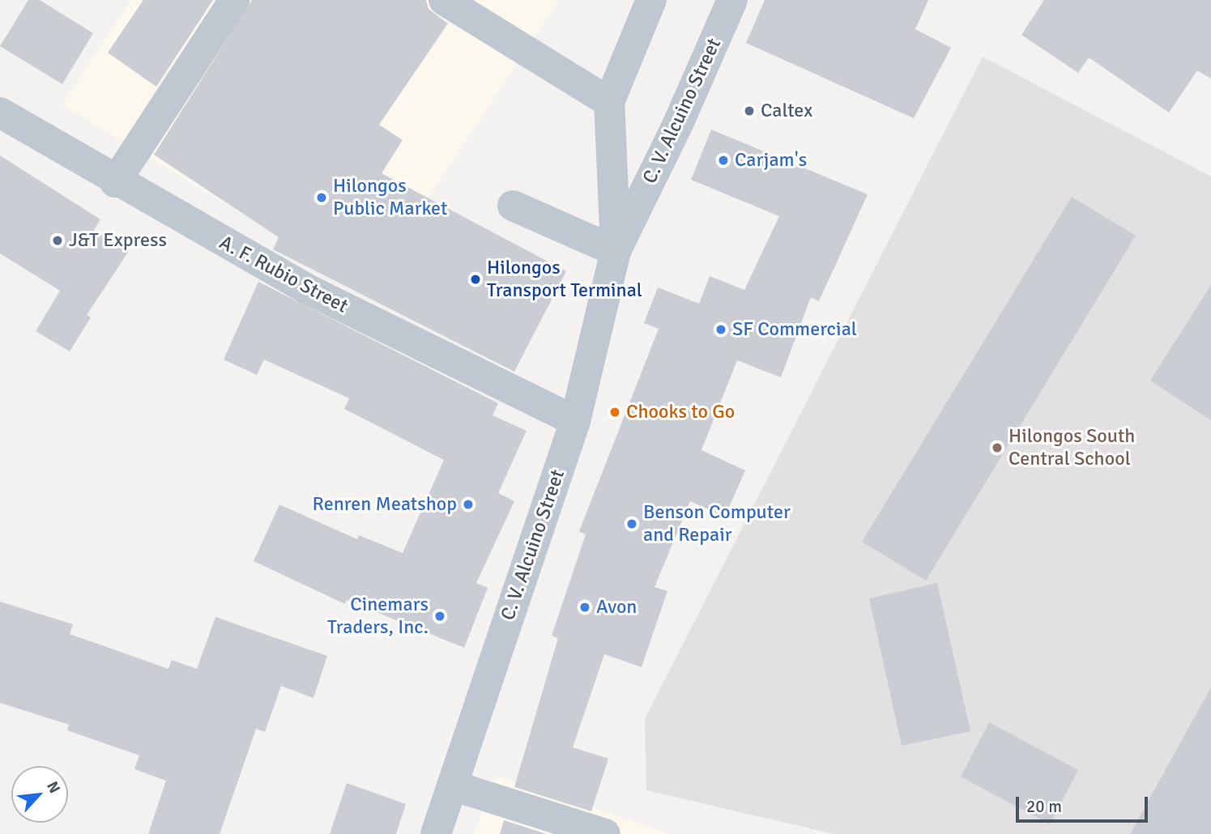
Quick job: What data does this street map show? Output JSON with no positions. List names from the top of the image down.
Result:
{
  "streets": {
    "street": ["C. V. Alcuino Street", "A. F. Rubio Street"]
  },
  "crossings": [
    ["C. V. Alcuino Street", "A. F. Rubio Street"]
  ],
  "places": [
    "Caltex",
    "Carjam's",
    "Hilongos Public Market",
    "J&T Express",
    "Hilongos Transport Terminal",
    "SF Commercial",
    "Chooks to Go",
    "Hilongos South Central School",
    "Renren Meatshop",
    "Benson Computer and Repair",
    "Avon",
    "Cinemars Traders, Inc."
  ],
  "scale_bar": "20 m",
  "north": "top right"
}
